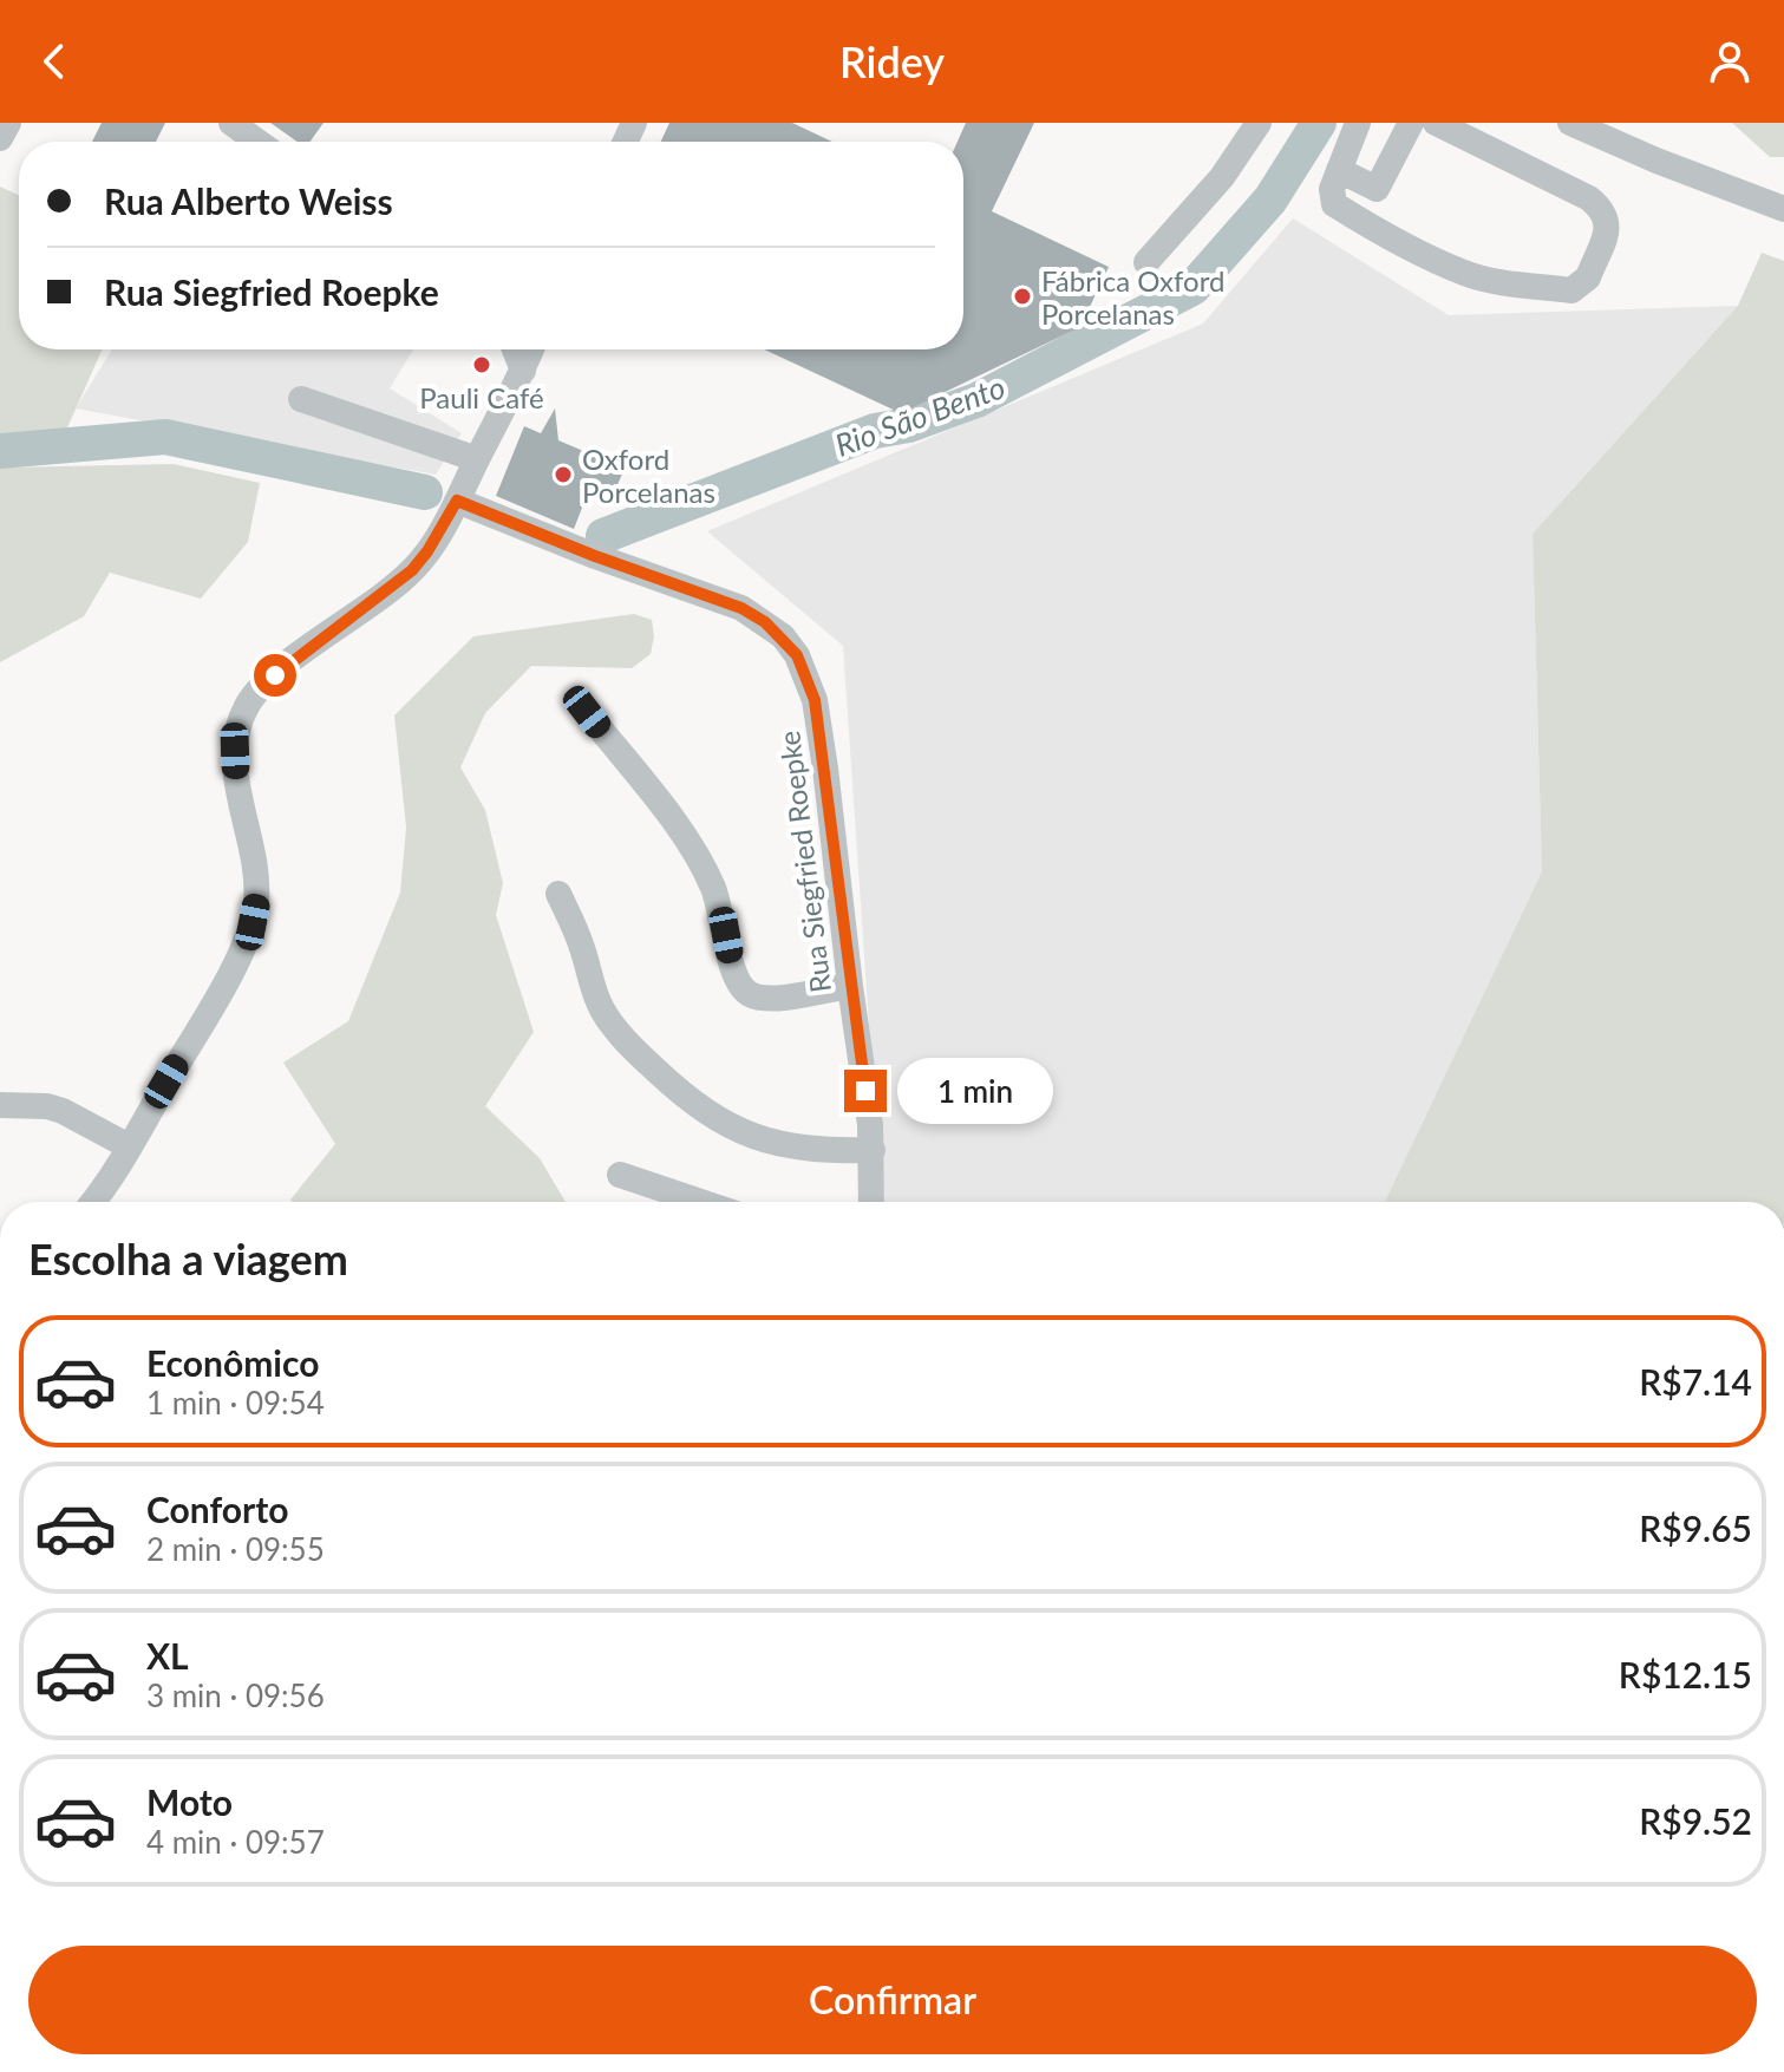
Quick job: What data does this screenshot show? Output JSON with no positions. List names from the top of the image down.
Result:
{
  "streets": {
    "street": ["Rua Siegfried Roepke"]
  },
  "water": ["Rio São Bento"],
  "places": ["Fábrica Oxford Porcelanas", "Pauli Café", "Oxford Porcelanas"],
  "page": {
    "header": "Ridey",
    "banner": ["Rua Alberto Weiss", "Rua Siegfried Roepke"],
    "bubble": "1 min",
    "heading": "Escolha a viagem",
    "list": [
      {
        "name": "Econômico",
        "note": "1 min · 09:54",
        "value": "R$7.14"
      },
      {
        "name": "Conforto",
        "note": "2 min · 09:55",
        "value": "R$9.65"
      },
      {
        "name": "XL",
        "note": "3 min · 09:56",
        "value": "R$12.15"
      },
      {
        "name": "Moto",
        "note": "4 min · 09:57",
        "value": "R$9.52"
      }
    ],
    "buttons": "Confirmar"
  }
}
